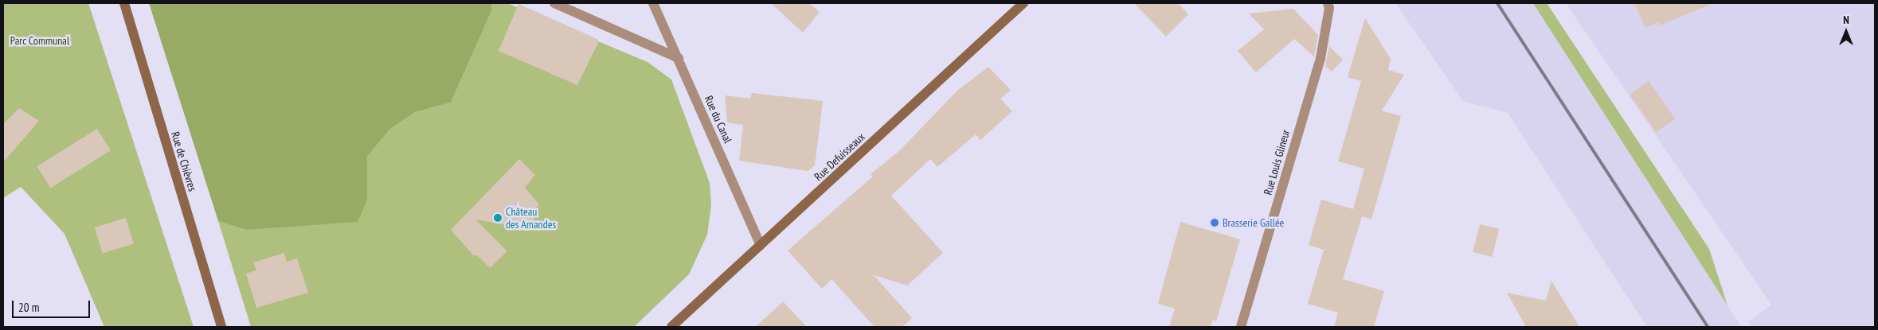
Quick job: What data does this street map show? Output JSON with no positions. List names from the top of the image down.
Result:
{
  "streets": {
    "street": [
      "Rue du Canal",
      "Rue Defuisseaux",
      "Rue de Chièvres",
      "Rue Louis Glineur"
    ]
  },
  "crossings": [
    ["Rue du Canal", "Rue Defuisseaux"]
  ],
  "parks": ["Parc Communal"],
  "places": ["Château des Amandes", "Brasserie Gallée"],
  "scale_bar": "20 m",
  "north": "top"
}
